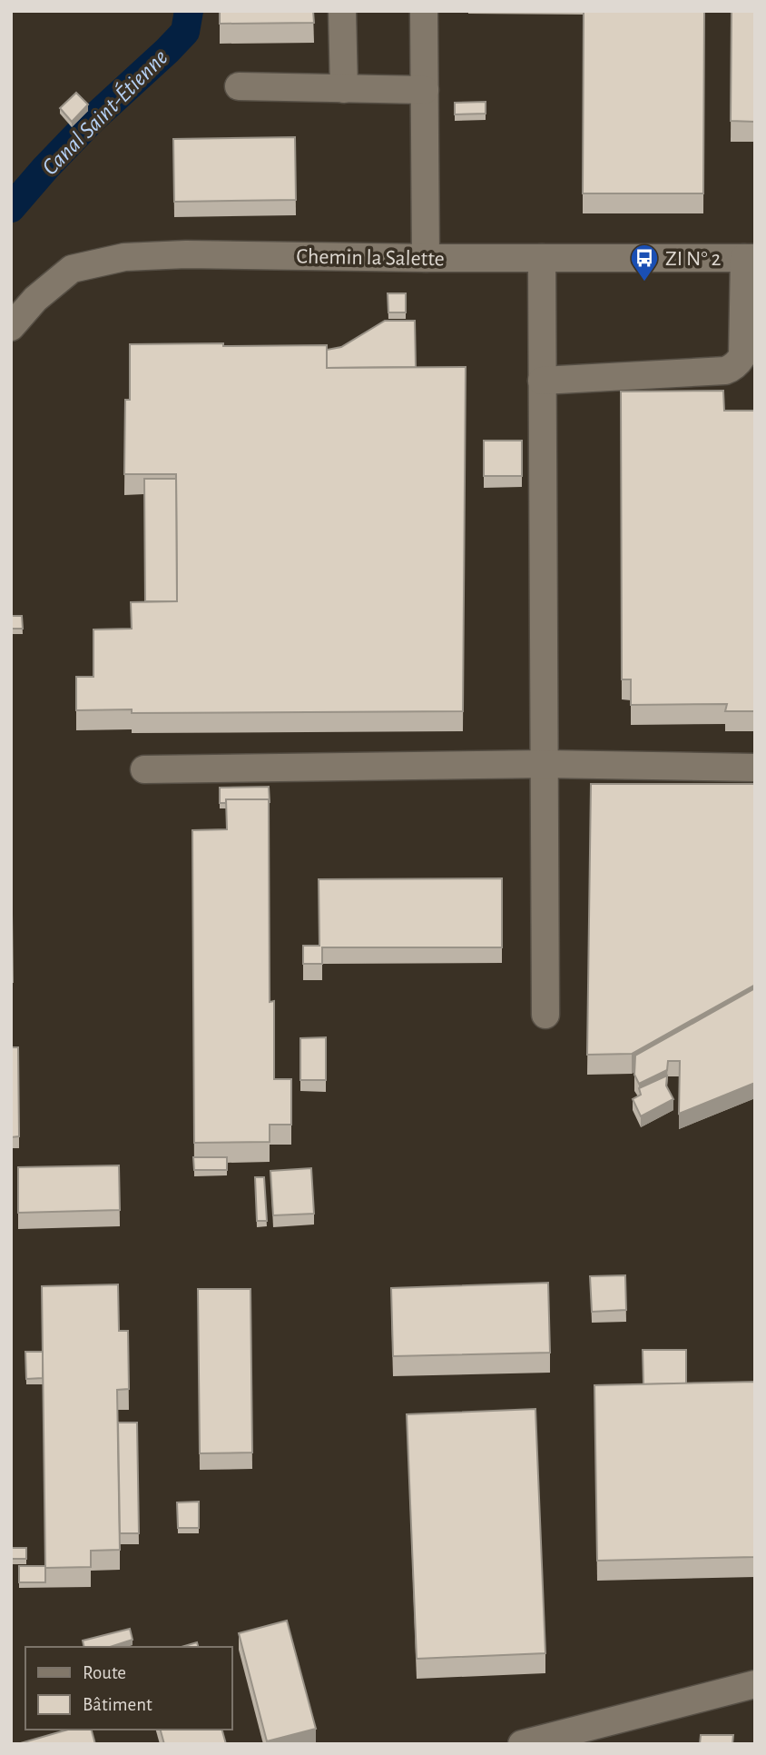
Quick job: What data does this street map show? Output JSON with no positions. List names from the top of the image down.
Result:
{
  "streets": {
    "street": ["Chemin la Salette"]
  },
  "water": ["Canal Saint-Étienne"],
  "places": {
    "bus stop": ["ZI N° 2"]
  },
  "legend": ["Route", "Bâtiment"]
}
